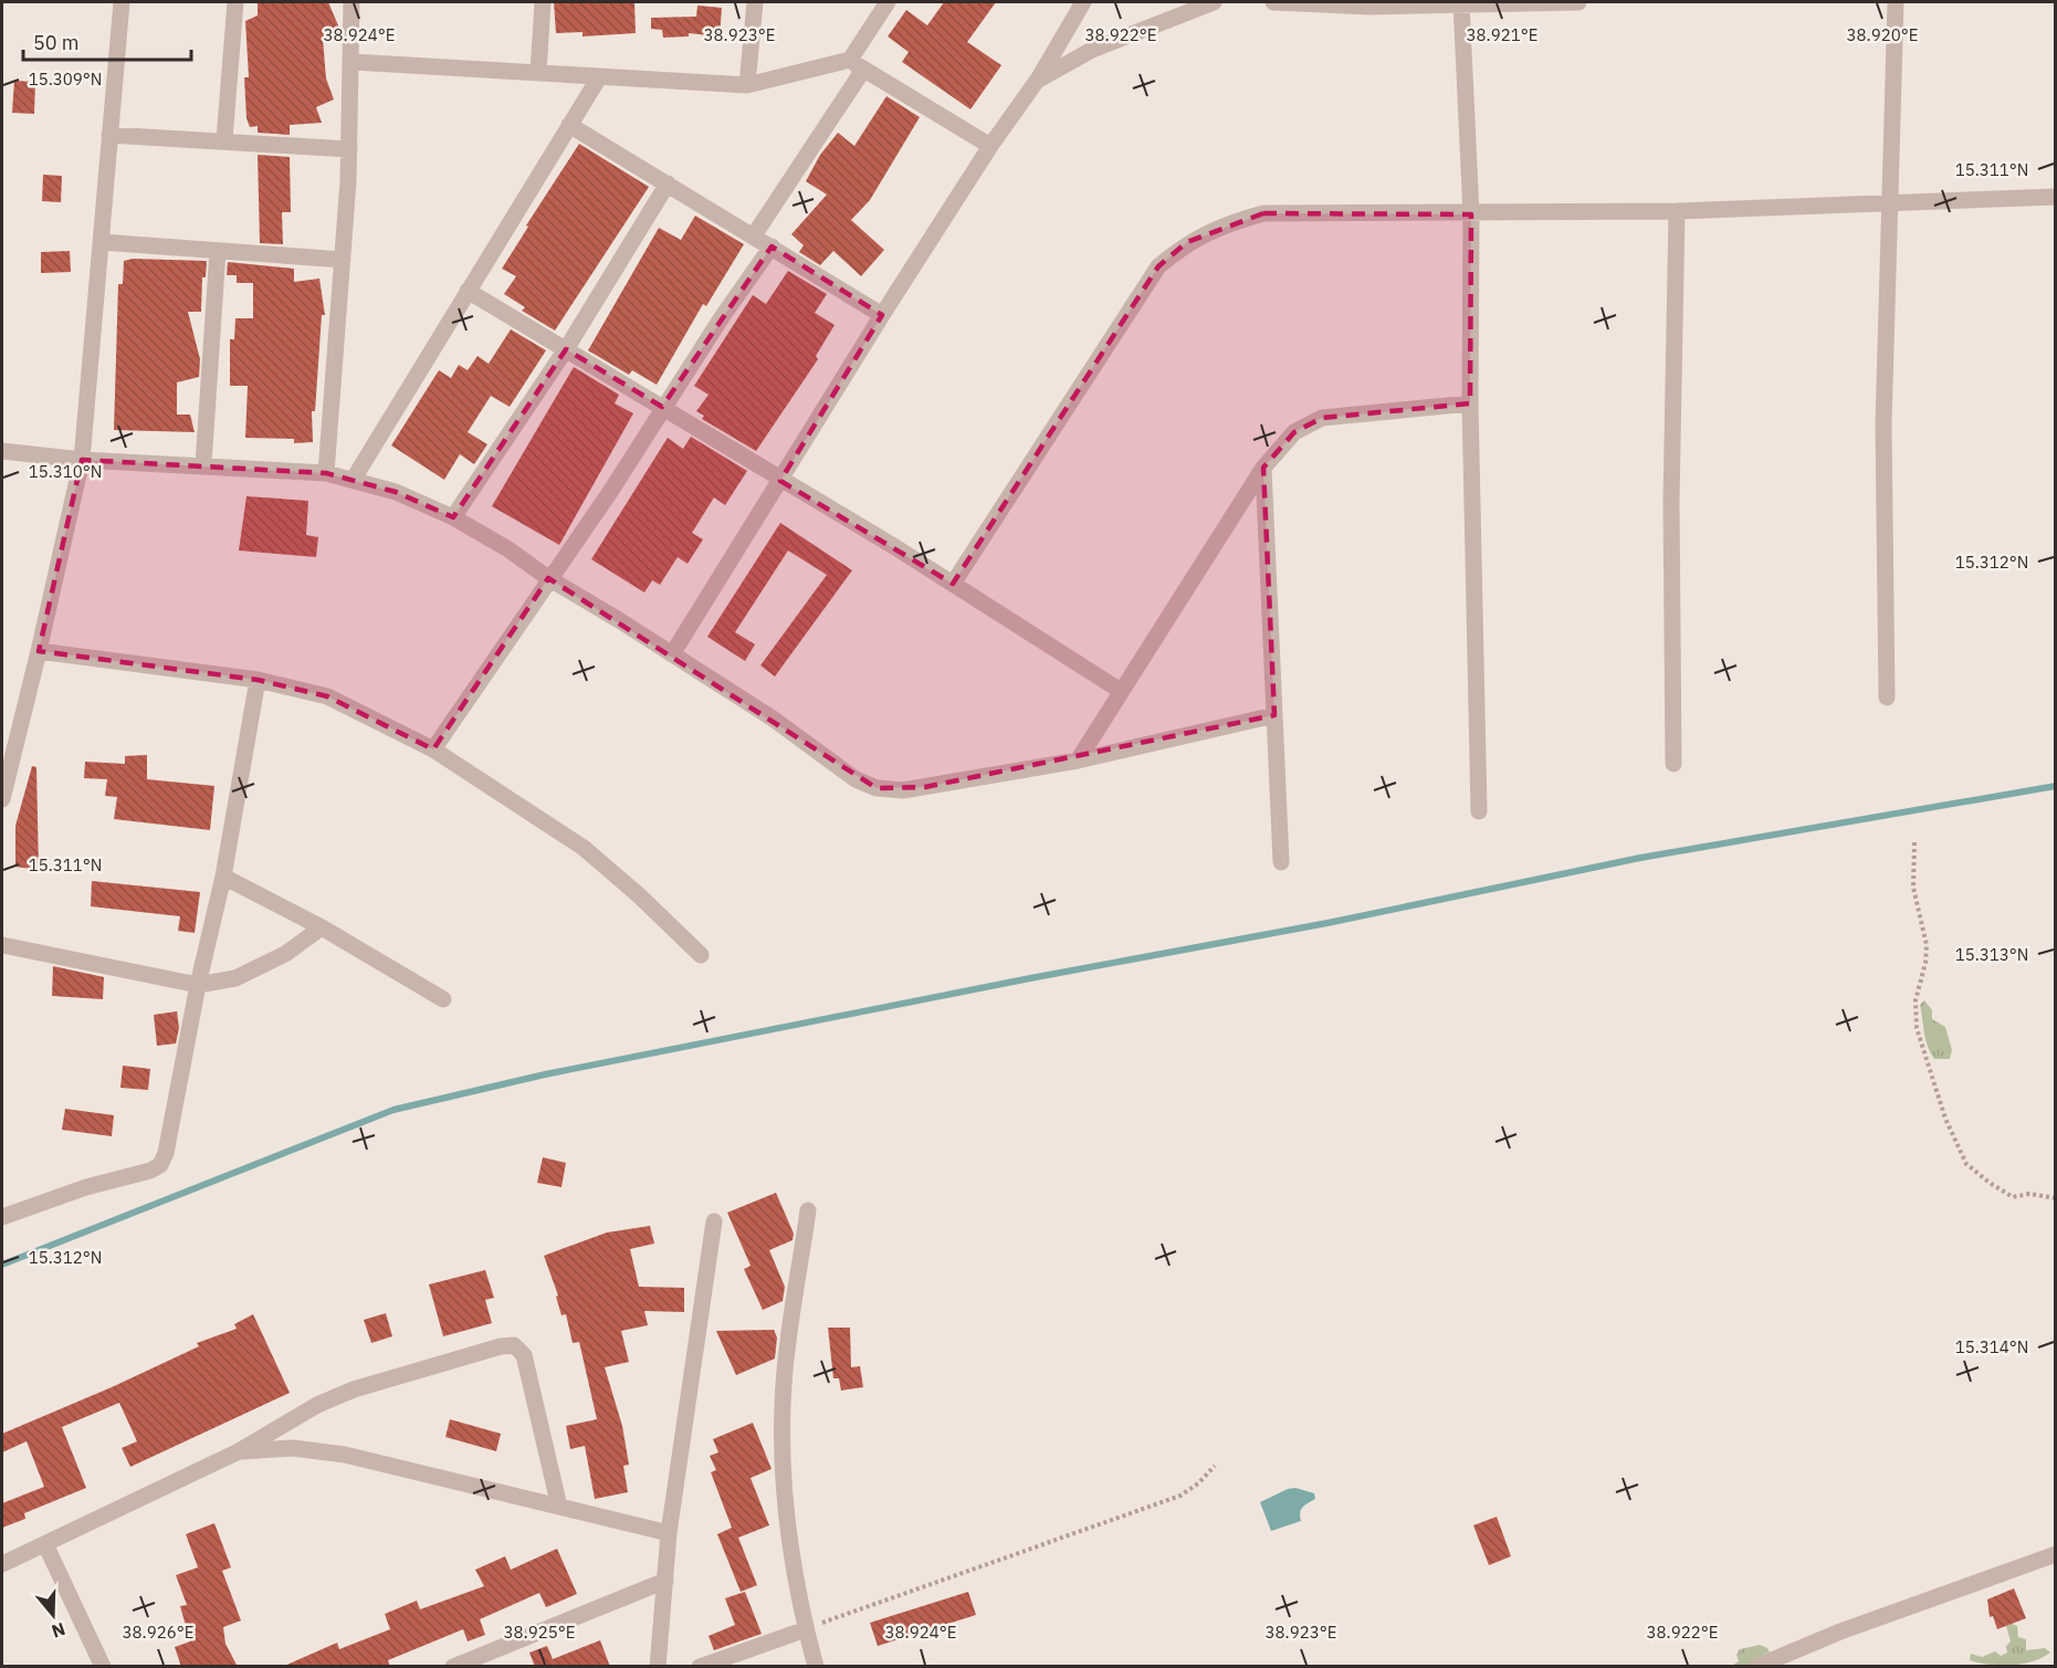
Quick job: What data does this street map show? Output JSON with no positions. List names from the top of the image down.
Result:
{
  "scale_bar": "50 m",
  "north": "bottom",
  "coordinates": [
    "38.924°E",
    "38.923°E",
    "38.922°E",
    "38.921°E",
    "38.920°E",
    "15.309°N",
    "15.311°N",
    "15.310°N",
    "15.312°N",
    "15.313°N",
    "15.314°N",
    "38.926°E",
    "38.925°E"
  ]
}
